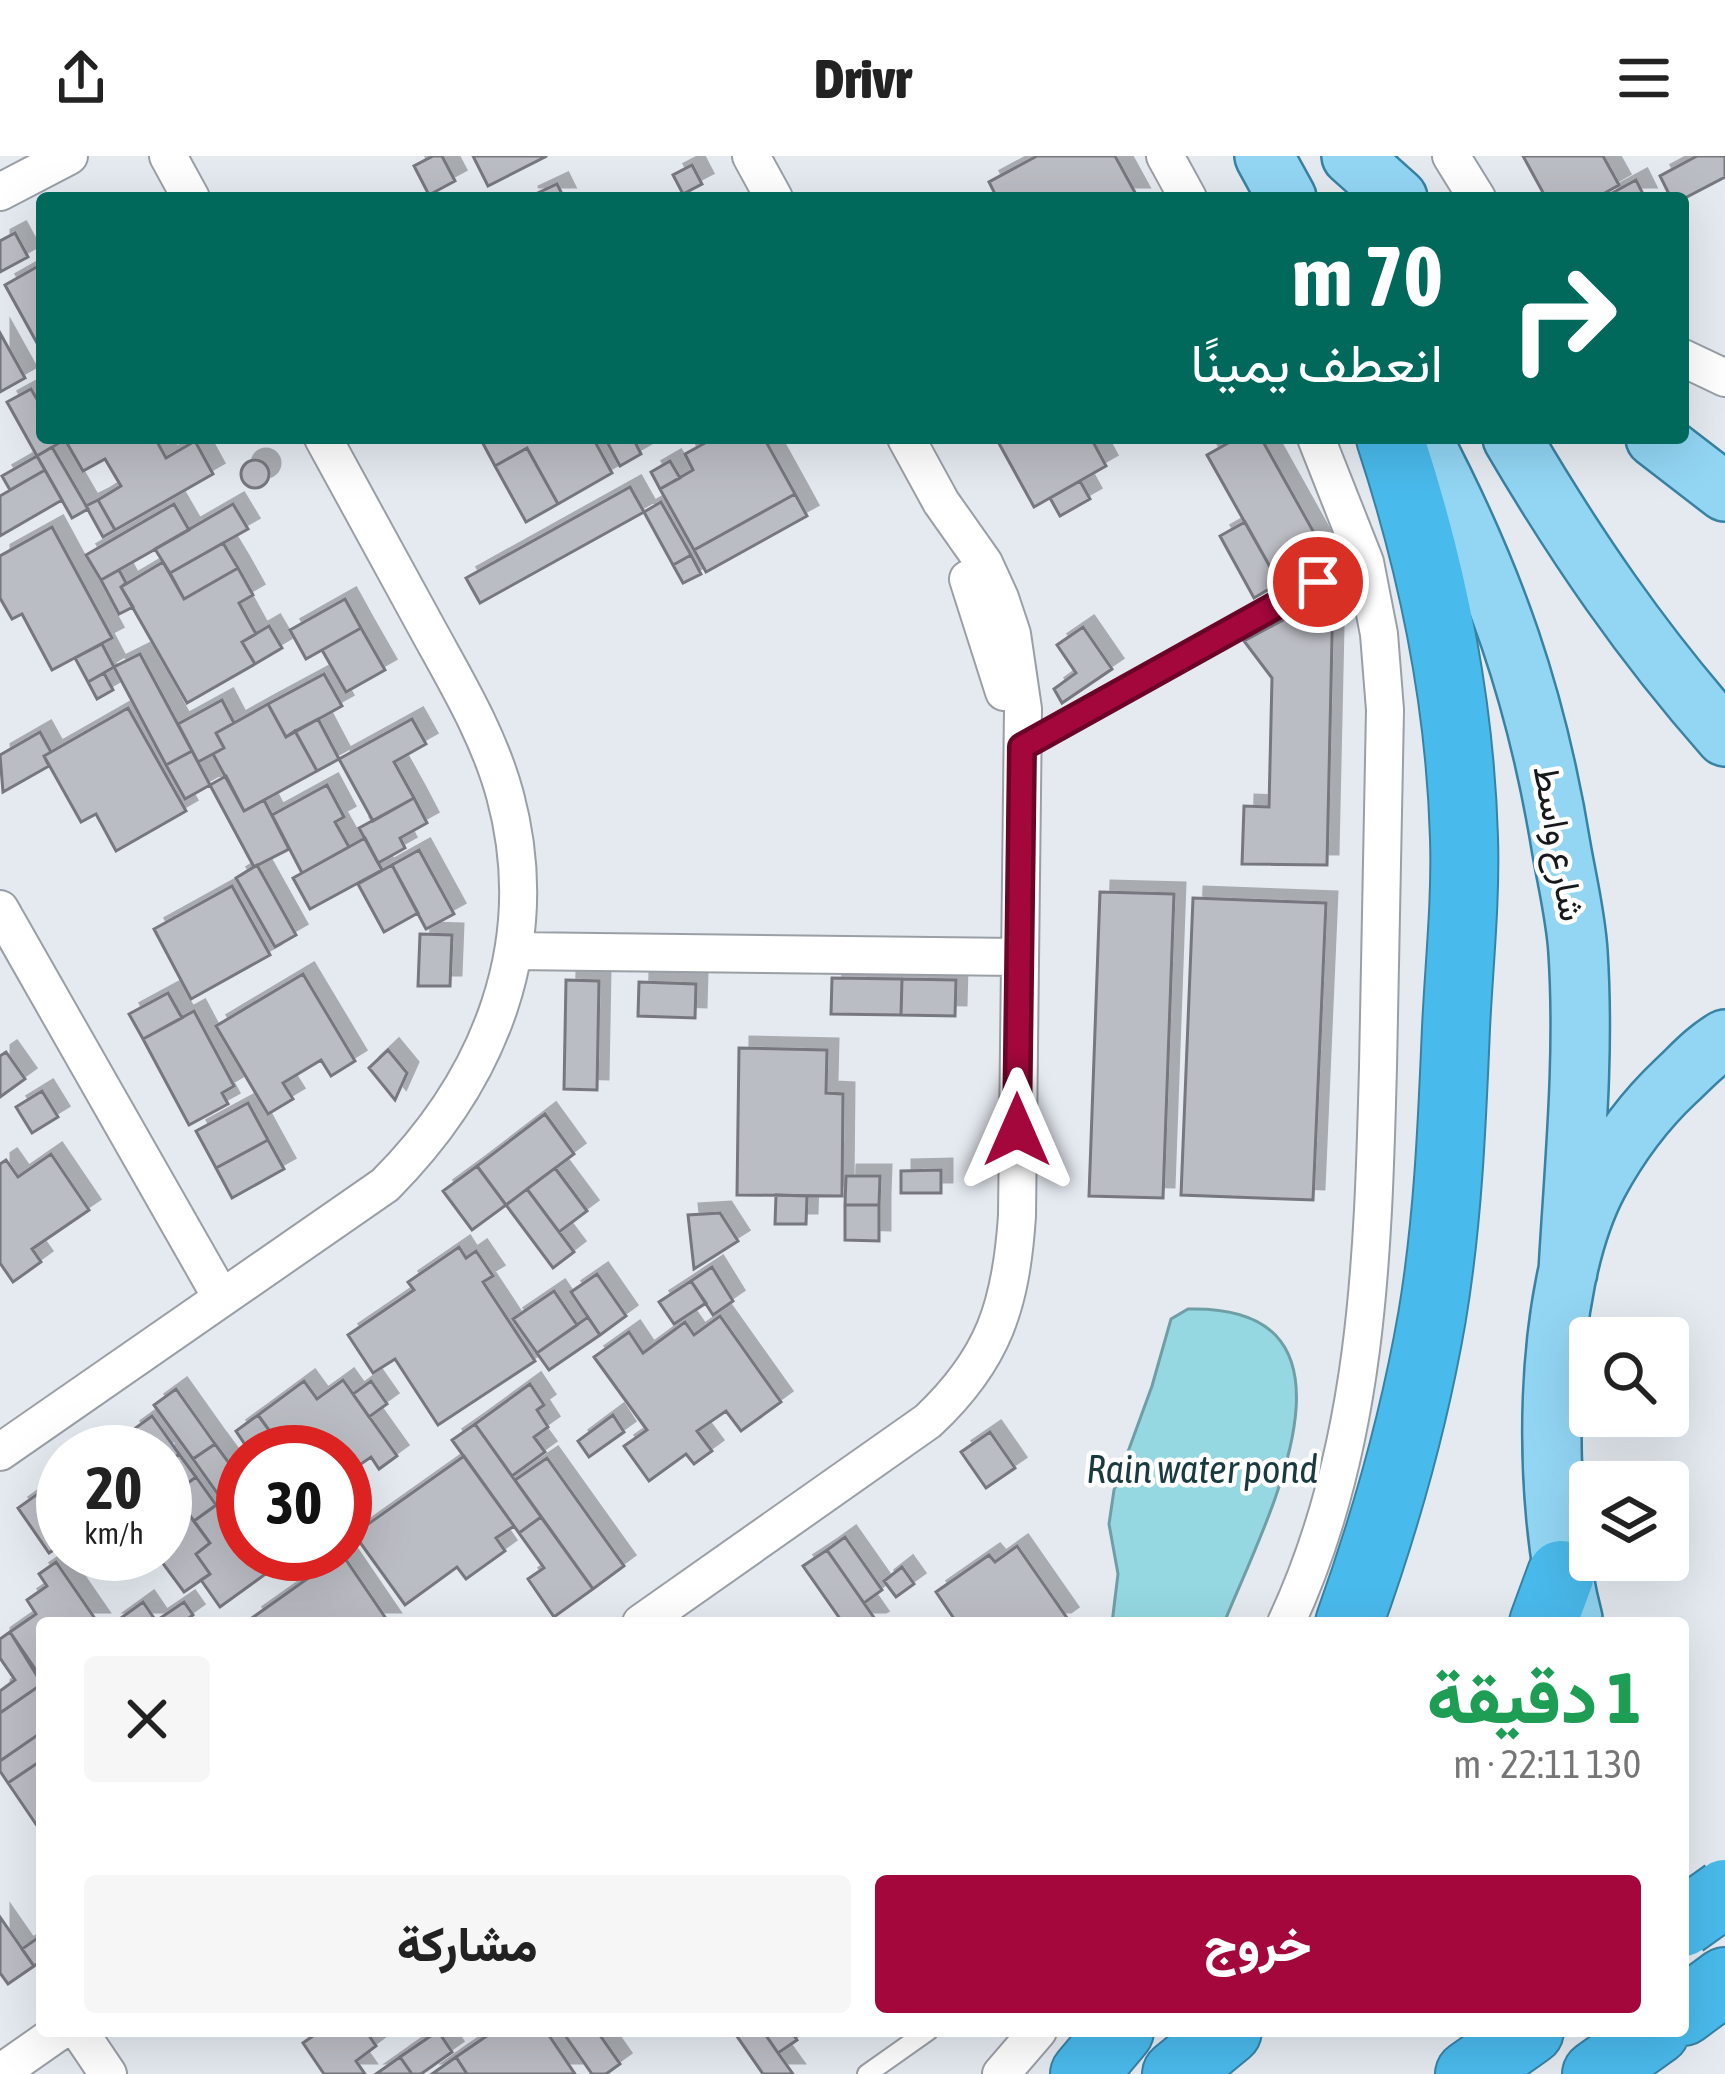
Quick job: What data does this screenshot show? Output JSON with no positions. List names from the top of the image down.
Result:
{
  "streets": {
    "main road": ["شارع واسط"]
  },
  "water": ["Rain water pond"],
  "page": {
    "header": "Drivr",
    "turn": ["70 m", "انعطف يمينًا"],
    "speed": "20 km/h",
    "limit": "30",
    "heading": ["1 دقيقة", "130 m · 22:11"],
    "buttons": ["خروج", "مشاركة"]
  }
}
